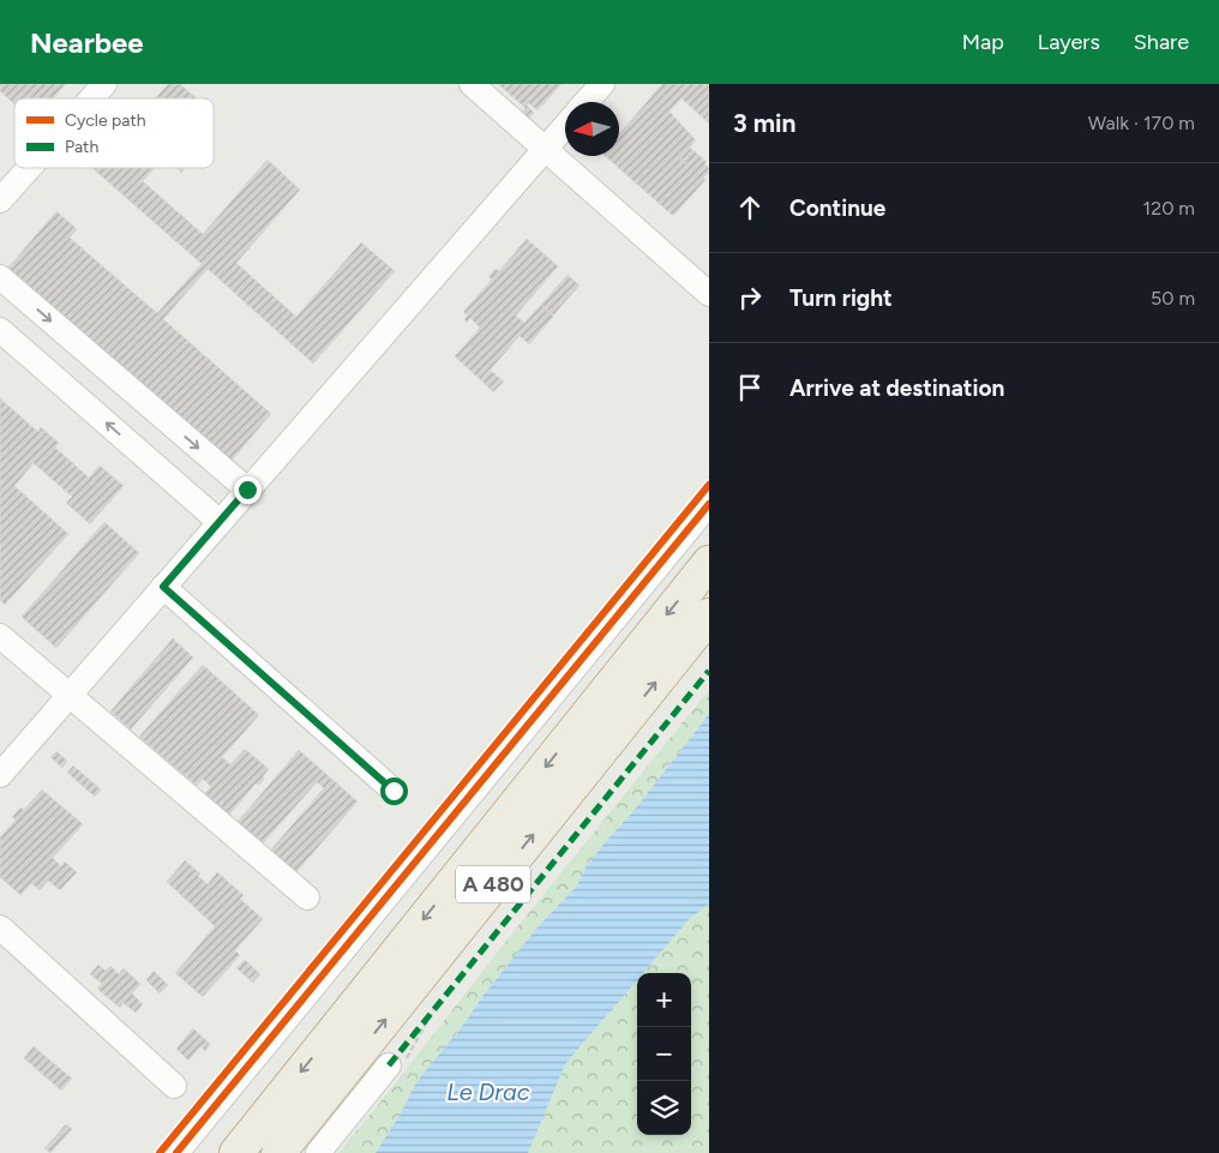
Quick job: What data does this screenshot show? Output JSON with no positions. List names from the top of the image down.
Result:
{
  "streets": {
    "highway": ["A 480"]
  },
  "water": ["Le Drac"],
  "legend": ["Cycle path", "Path"],
  "north": "left",
  "page": {
    "header": "Nearbee",
    "nav": ["Map", "Layers", "Share"],
    "heading": ["3 min", "Walk · 170 m"],
    "list": [
      ["Continue", "120 m"],
      ["Turn right", "50 m"],
      "Arrive at destination"
    ],
    "map_buttons": ["+", "−"]
  }
}
